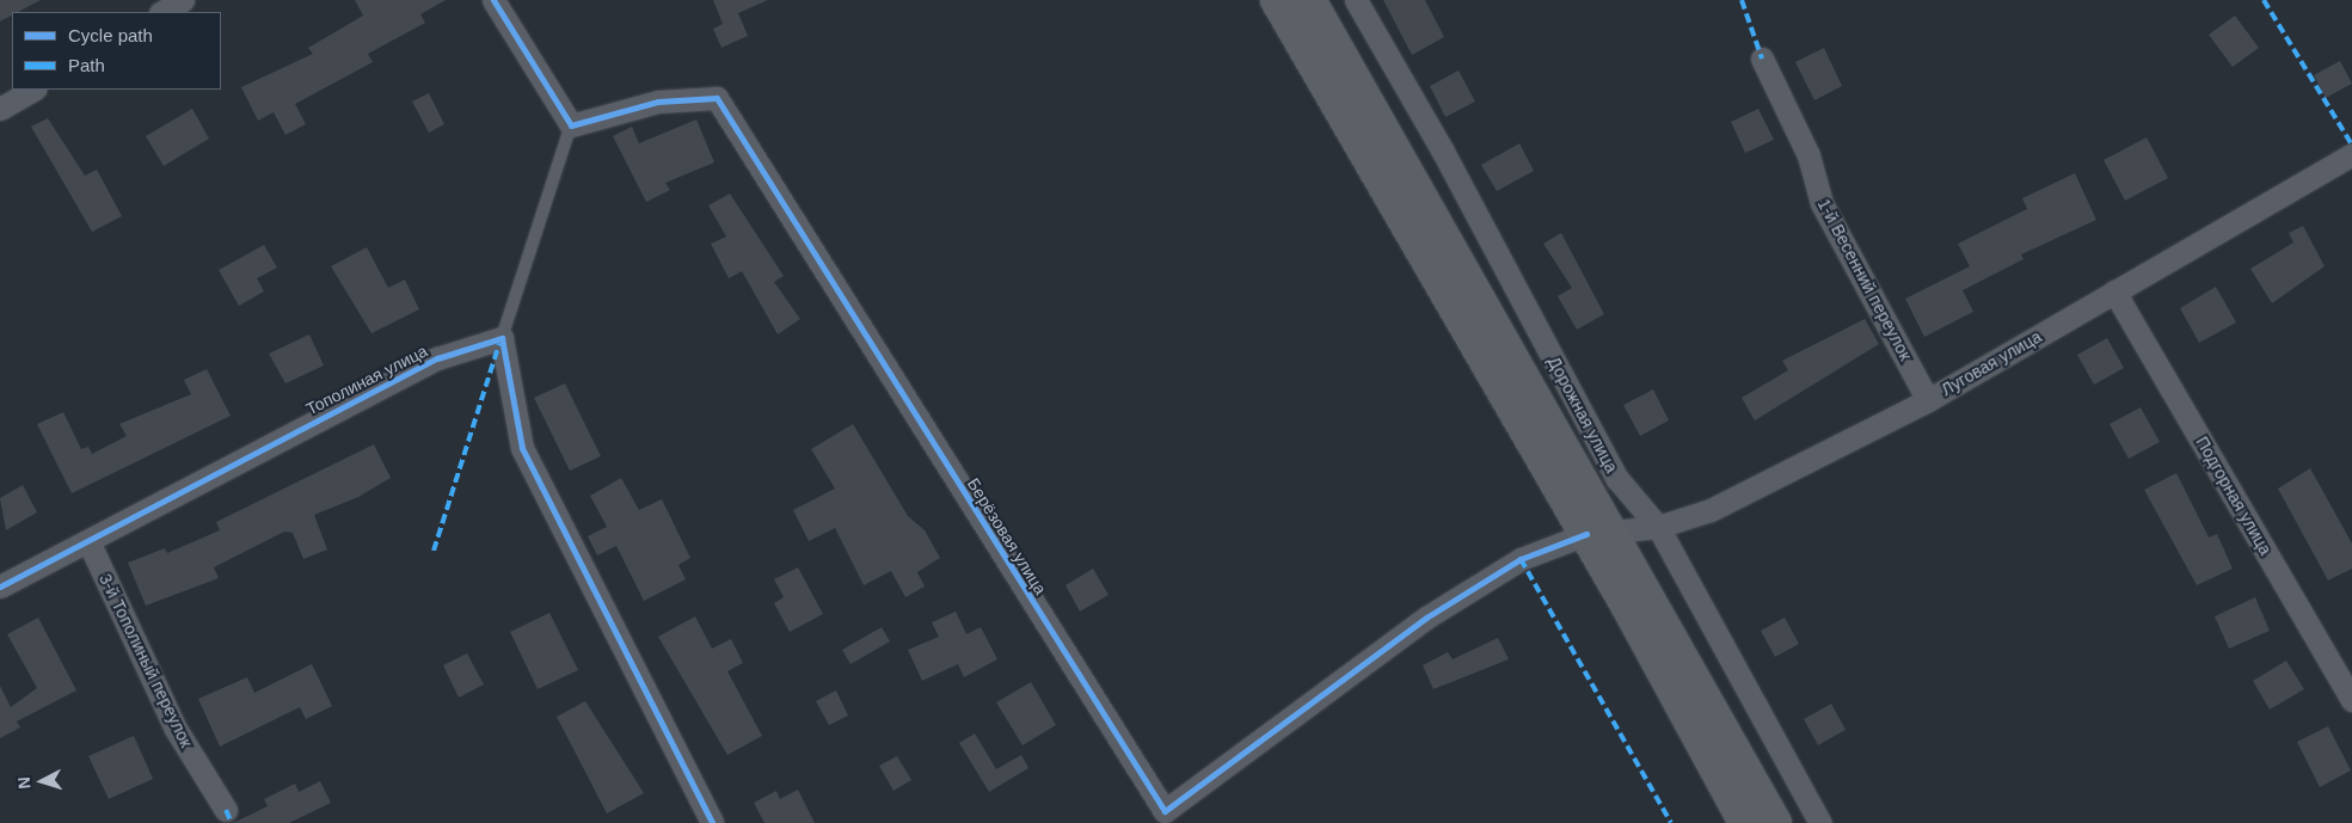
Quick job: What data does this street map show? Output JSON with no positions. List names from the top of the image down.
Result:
{
  "streets": {
    "main road": ["Дорожная улица"],
    "street": [
      "1-й Весенний переулок",
      "Луговая улица",
      "Тополиная улица",
      "Подгорная улица",
      "Берёзовая улица",
      "3-й Тополиный переулок"
    ]
  },
  "crossings": [
    ["1-й Весенний переулок", "Луговая улица"],
    ["Луговая улица", "Дорожная улица"],
    ["Луговая улица", "Подгорная улица"],
    ["Луговая улица", "Берёзовая улица"],
    ["Тополиная улица", "3-й Тополиный переулок"],
    ["Дорожная улица", "Берёзовая улица"]
  ],
  "legend": ["Cycle path", "Path"],
  "north": "left"
}
